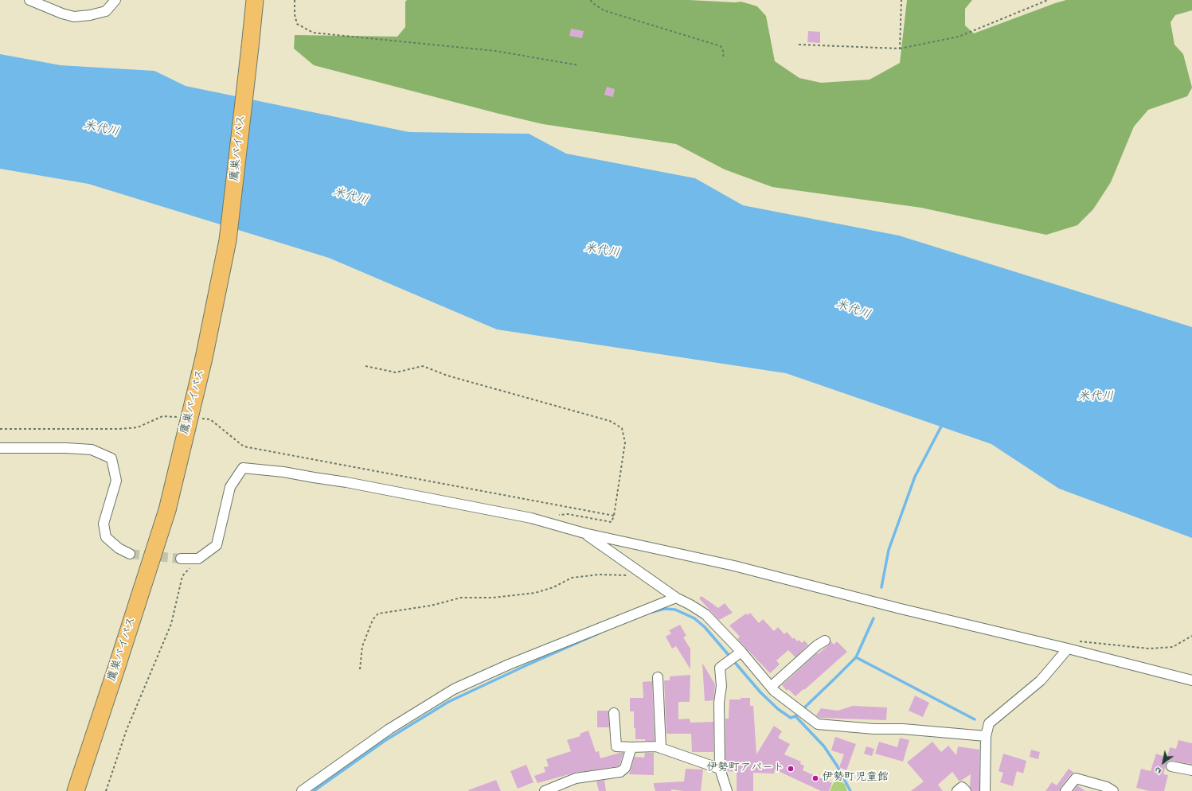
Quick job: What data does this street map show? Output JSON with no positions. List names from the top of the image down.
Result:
{
  "streets": {
    "highway": ["鷹巣バイパス"]
  },
  "water": ["米代川"],
  "places": ["伊勢町アパート", "伊勢町児童館"],
  "north": "bottom left"
}
